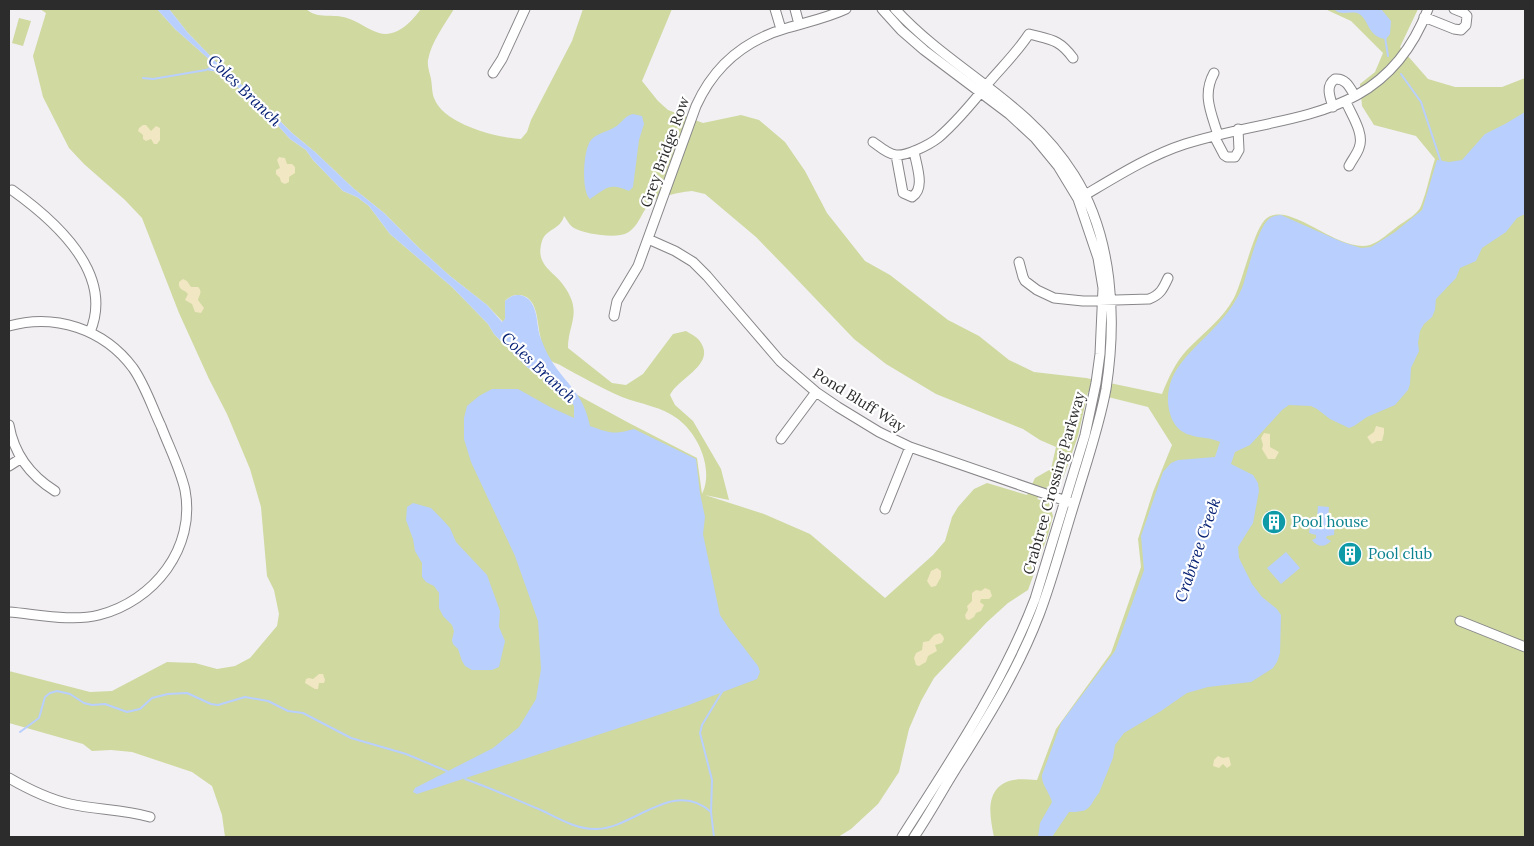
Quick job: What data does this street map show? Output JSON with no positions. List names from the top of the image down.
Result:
{
  "streets": {
    "street": ["Grey Bridge Row", "Pond Bluff Way", "Crabtree Crossing Parkway"]
  },
  "crossings": [
    ["Grey Bridge Row", "Pond Bluff Way"],
    ["Pond Bluff Way", "Crabtree Crossing Parkway"]
  ],
  "water": ["Coles Branch", "Crabtree Creek"],
  "places": {
    "building": ["Pool house", "Pool club"]
  }
}
